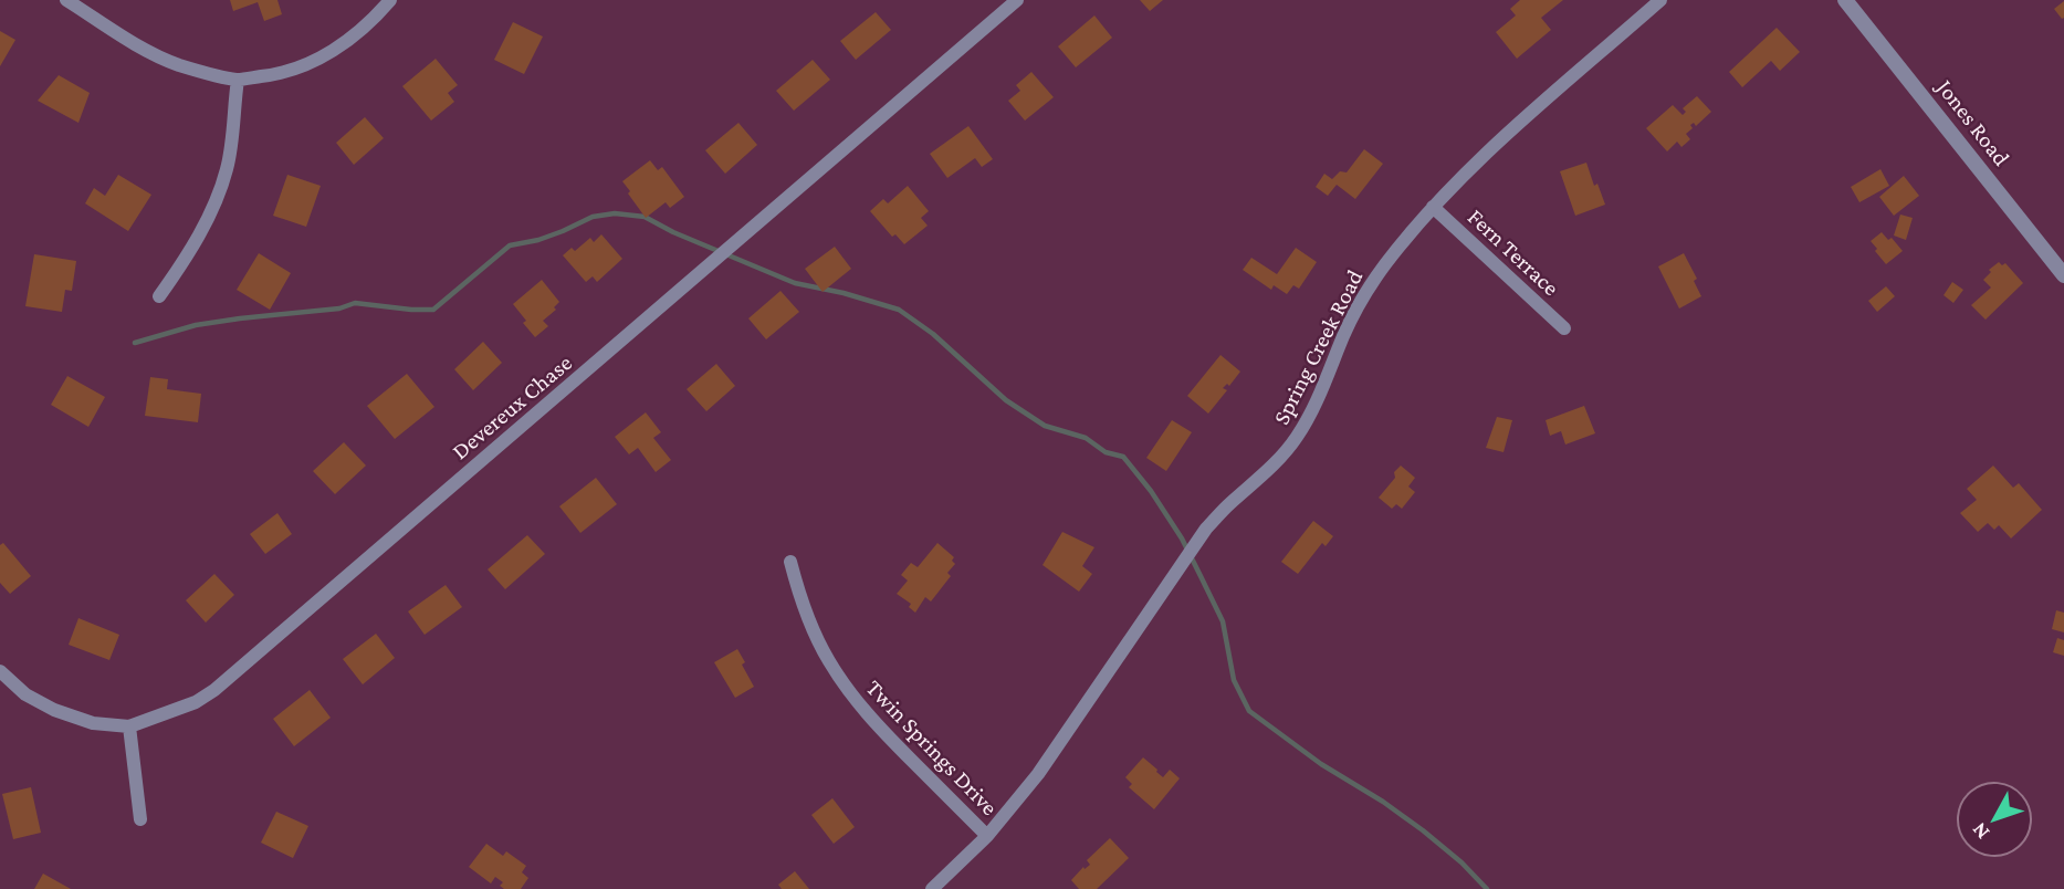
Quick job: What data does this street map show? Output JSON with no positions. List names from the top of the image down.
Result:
{
  "streets": {
    "street": [
      "Jones Road",
      "Fern Terrace",
      "Spring Creek Road",
      "Devereux Chase",
      "Twin Springs Drive"
    ]
  },
  "crossings": [
    ["Fern Terrace", "Spring Creek Road"],
    ["Spring Creek Road", "Twin Springs Drive"]
  ],
  "north": "bottom left"
}
